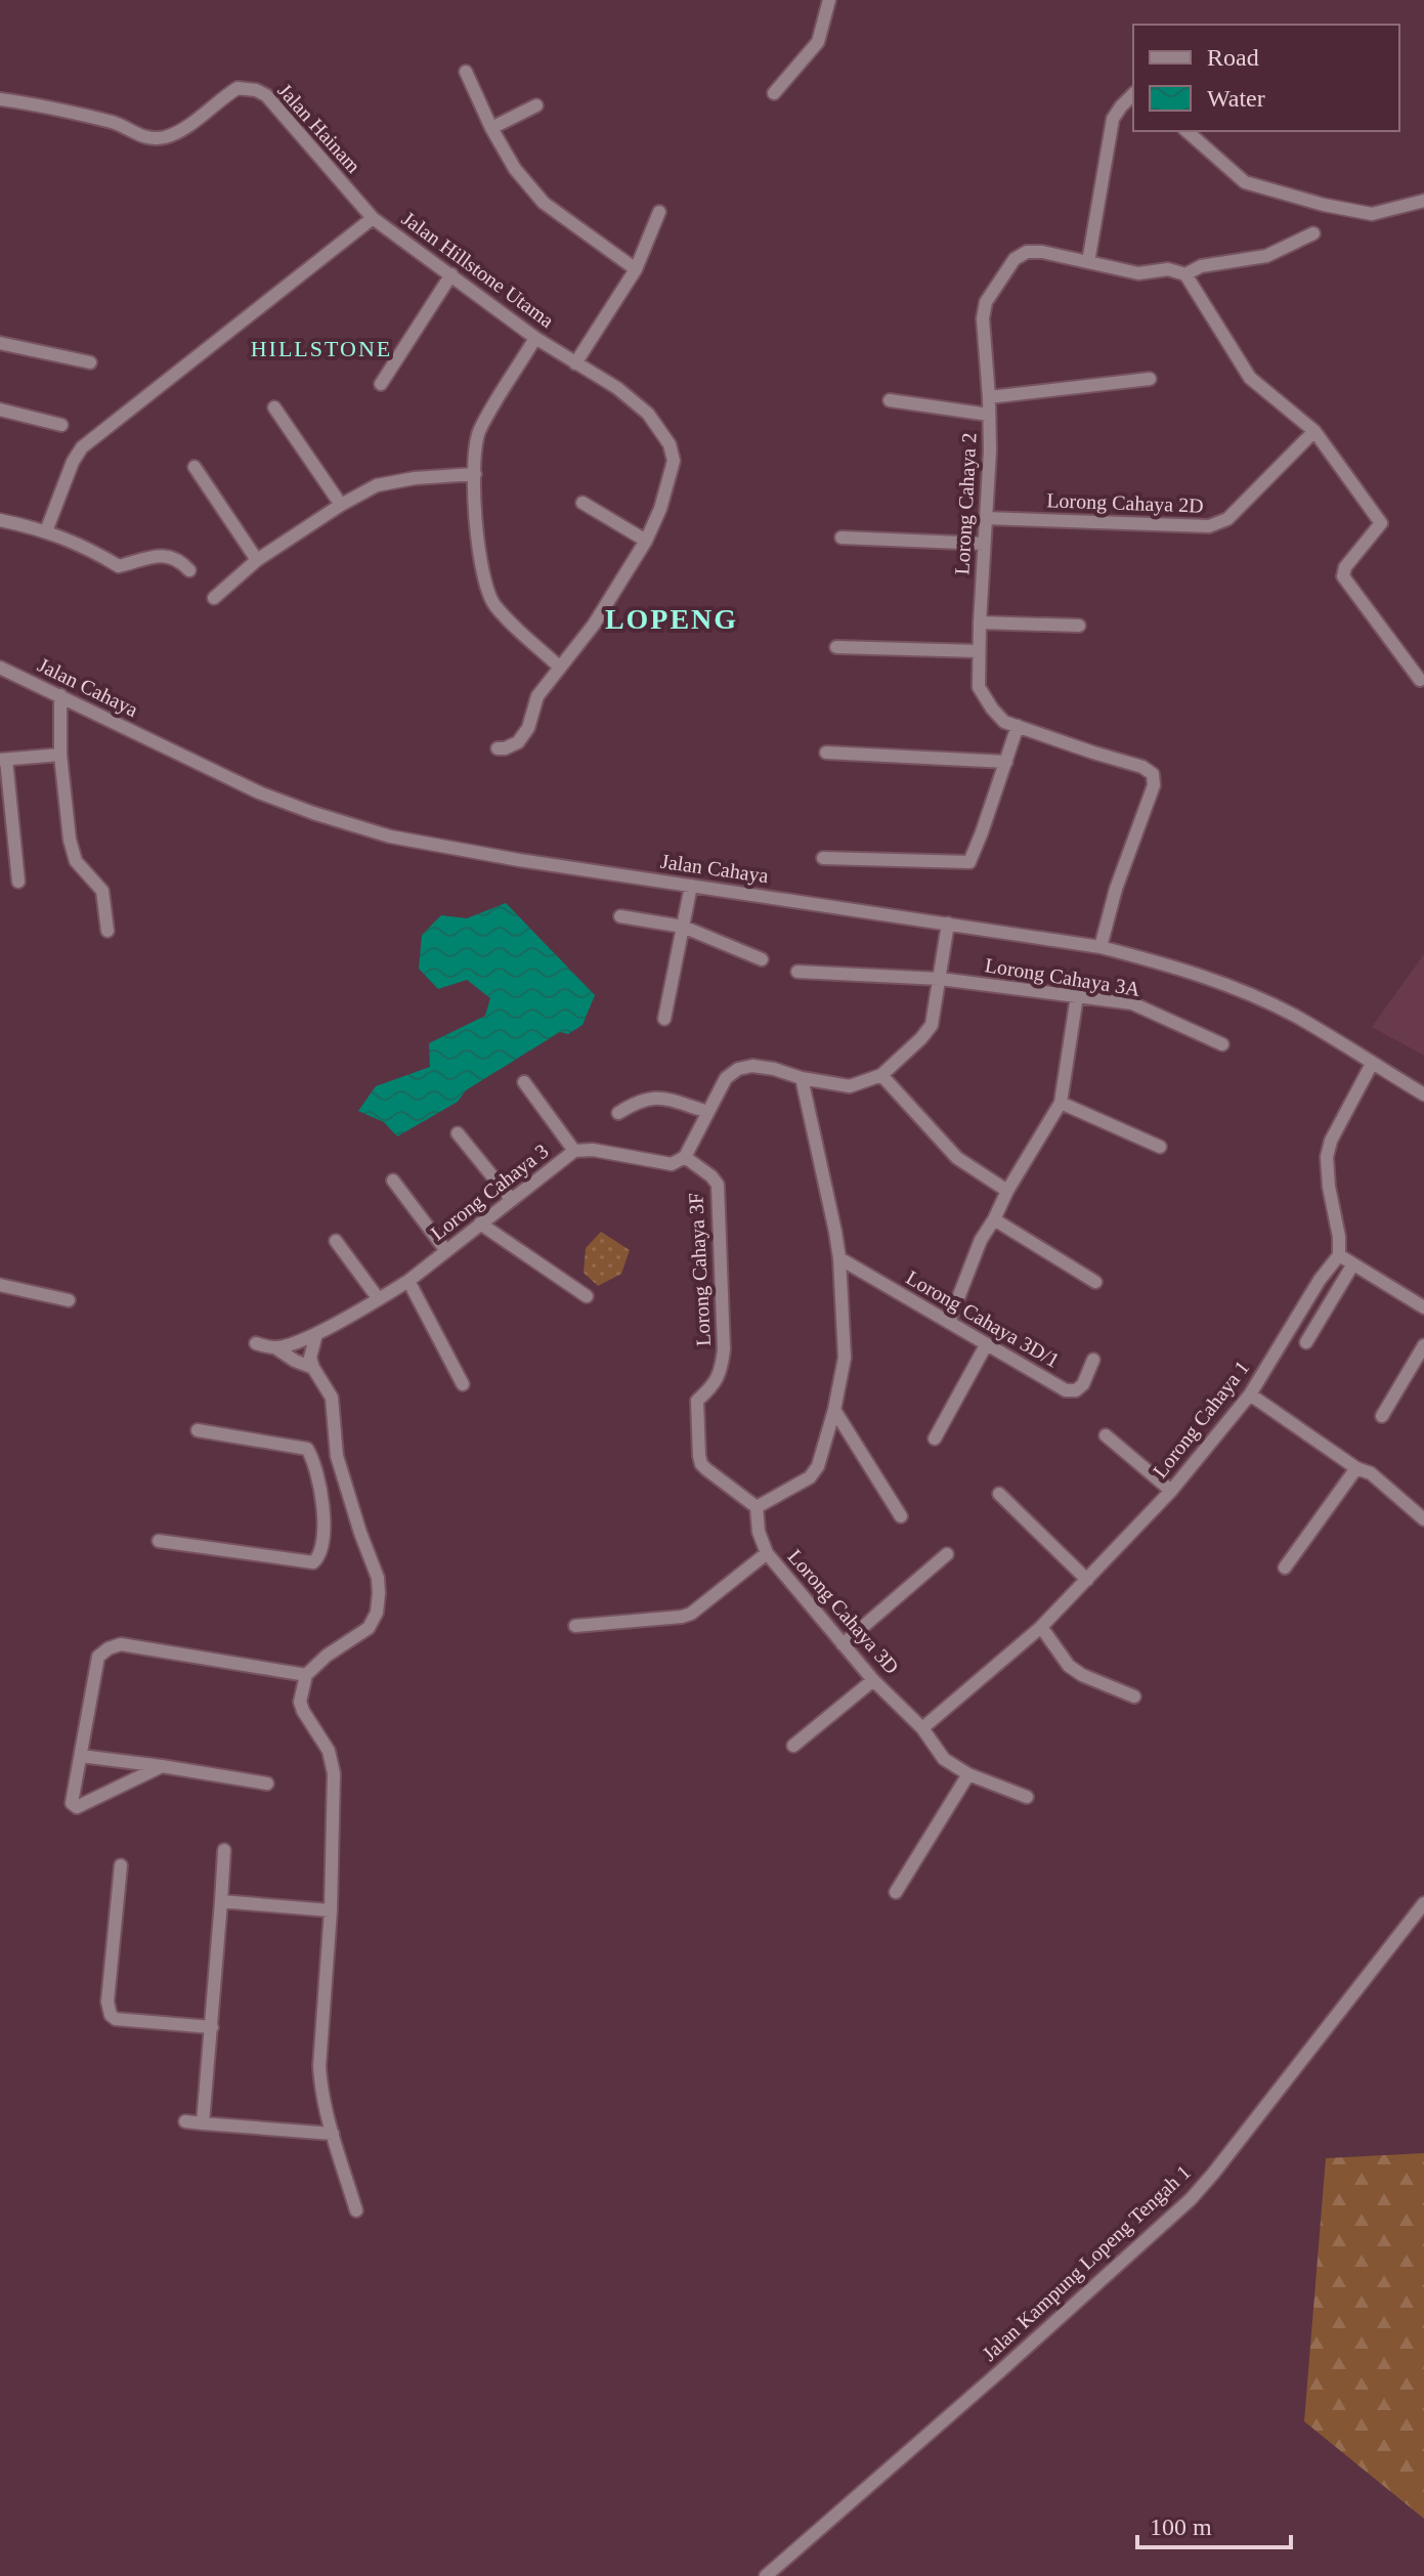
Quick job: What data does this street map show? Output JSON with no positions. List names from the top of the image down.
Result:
{
  "streets": {
    "street": [
      "Jalan Hainam",
      "Jalan Hillstone Utama",
      "Lorong Cahaya 2D",
      "Lorong Cahaya 2",
      "Jalan Cahaya",
      "Lorong Cahaya 3A",
      "Lorong Cahaya 3",
      "Lorong Cahaya 3F",
      "Lorong Cahaya 3D/1",
      "Lorong Cahaya 1",
      "Lorong Cahaya 3D",
      "Jalan Kampung Lopeng Tengah 1"
    ]
  },
  "crossings": [
    ["Jalan Hainam", "Jalan Hillstone Utama"],
    ["Lorong Cahaya 2D", "Lorong Cahaya 2"],
    ["Lorong Cahaya 2", "Jalan Cahaya"],
    ["Lorong Cahaya 3", "Lorong Cahaya 3F"],
    ["Lorong Cahaya 3F", "Lorong Cahaya 3D"],
    ["Lorong Cahaya 1", "Lorong Cahaya 3D"]
  ],
  "districts": ["HILLSTONE", "LOPENG"],
  "legend": ["Road", "Water"],
  "scale_bar": "100 m"
}
